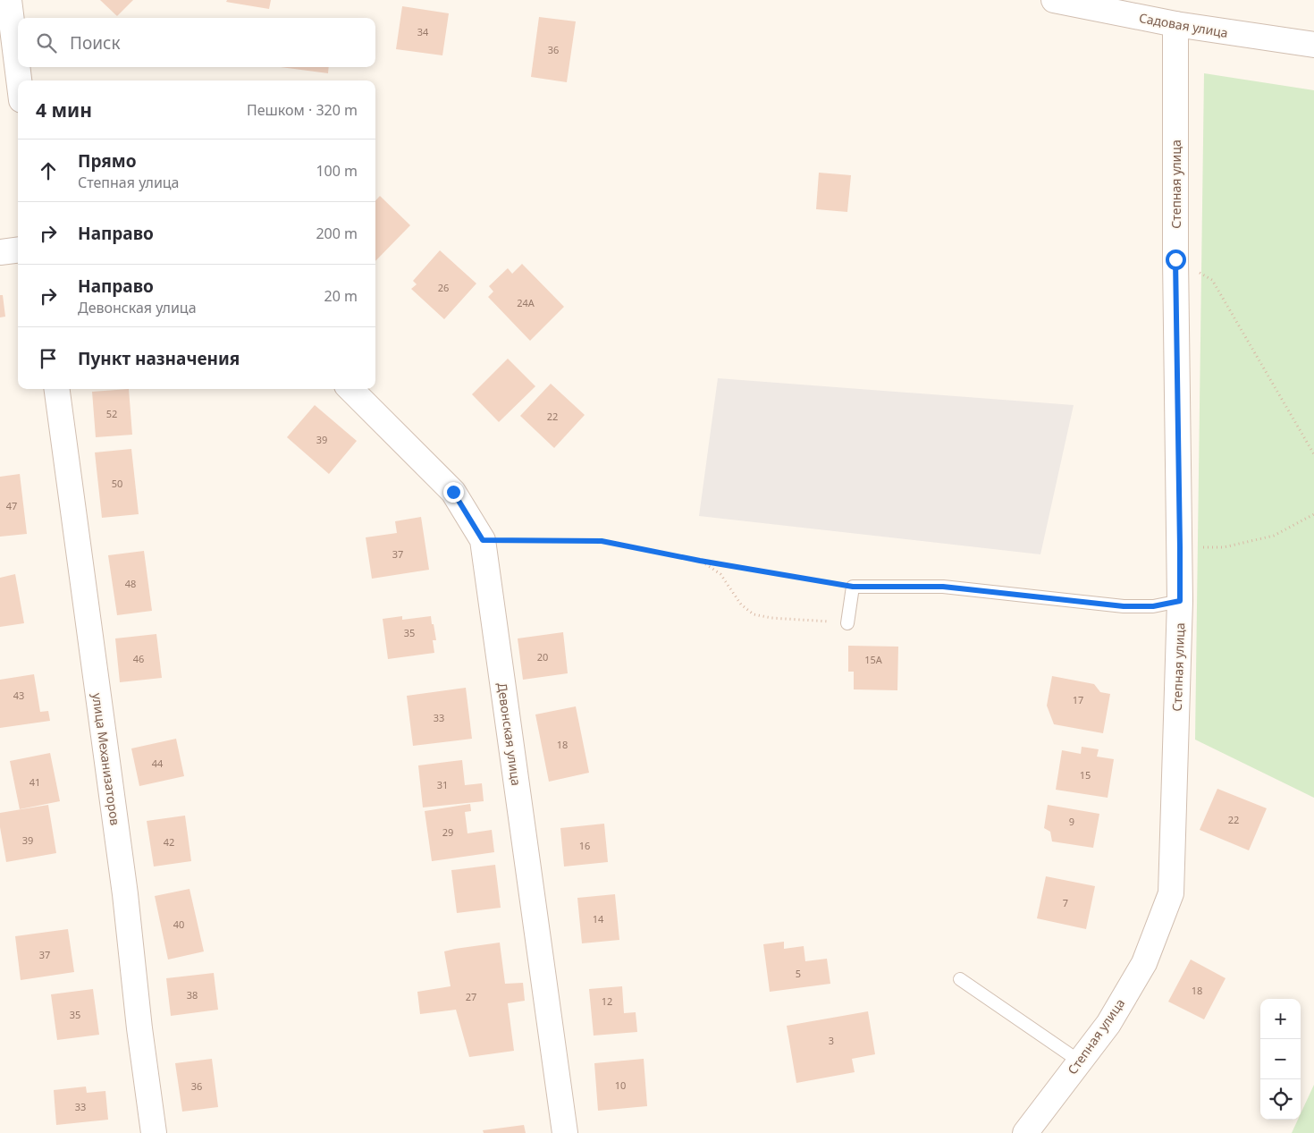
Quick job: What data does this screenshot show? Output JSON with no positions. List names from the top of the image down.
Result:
{
  "streets": {
    "street": [
      "Садовая улица",
      "Степная улица",
      "Девонская улица",
      "улица Механизаторов"
    ]
  },
  "crossings": [
    ["Садовая улица", "Степная улица"]
  ],
  "house_numbers": [
    "34",
    "36",
    "26",
    "24А",
    "52",
    "22",
    "39",
    "50",
    "47",
    "37",
    "48",
    "35",
    "20",
    "46",
    "15А",
    "43",
    "17",
    "33",
    "18",
    "44",
    "15",
    "41",
    "31",
    "22",
    "9",
    "29",
    "39",
    "42",
    "16",
    "7",
    "14",
    "40",
    "37",
    "5",
    "18",
    "38",
    "27",
    "12",
    "35",
    "3",
    "10",
    "36",
    "33"
  ],
  "page": {
    "search": "Поиск",
    "heading": ["4 мин", "Пешком · 320 m"],
    "list": [
      ["Прямо", "Степная улица", "100 m"],
      ["Направо", "200 m"],
      ["Направо", "Девонская улица", "20 m"],
      "Пункт назначения"
    ],
    "map_buttons": ["+", "−"]
  }
}
